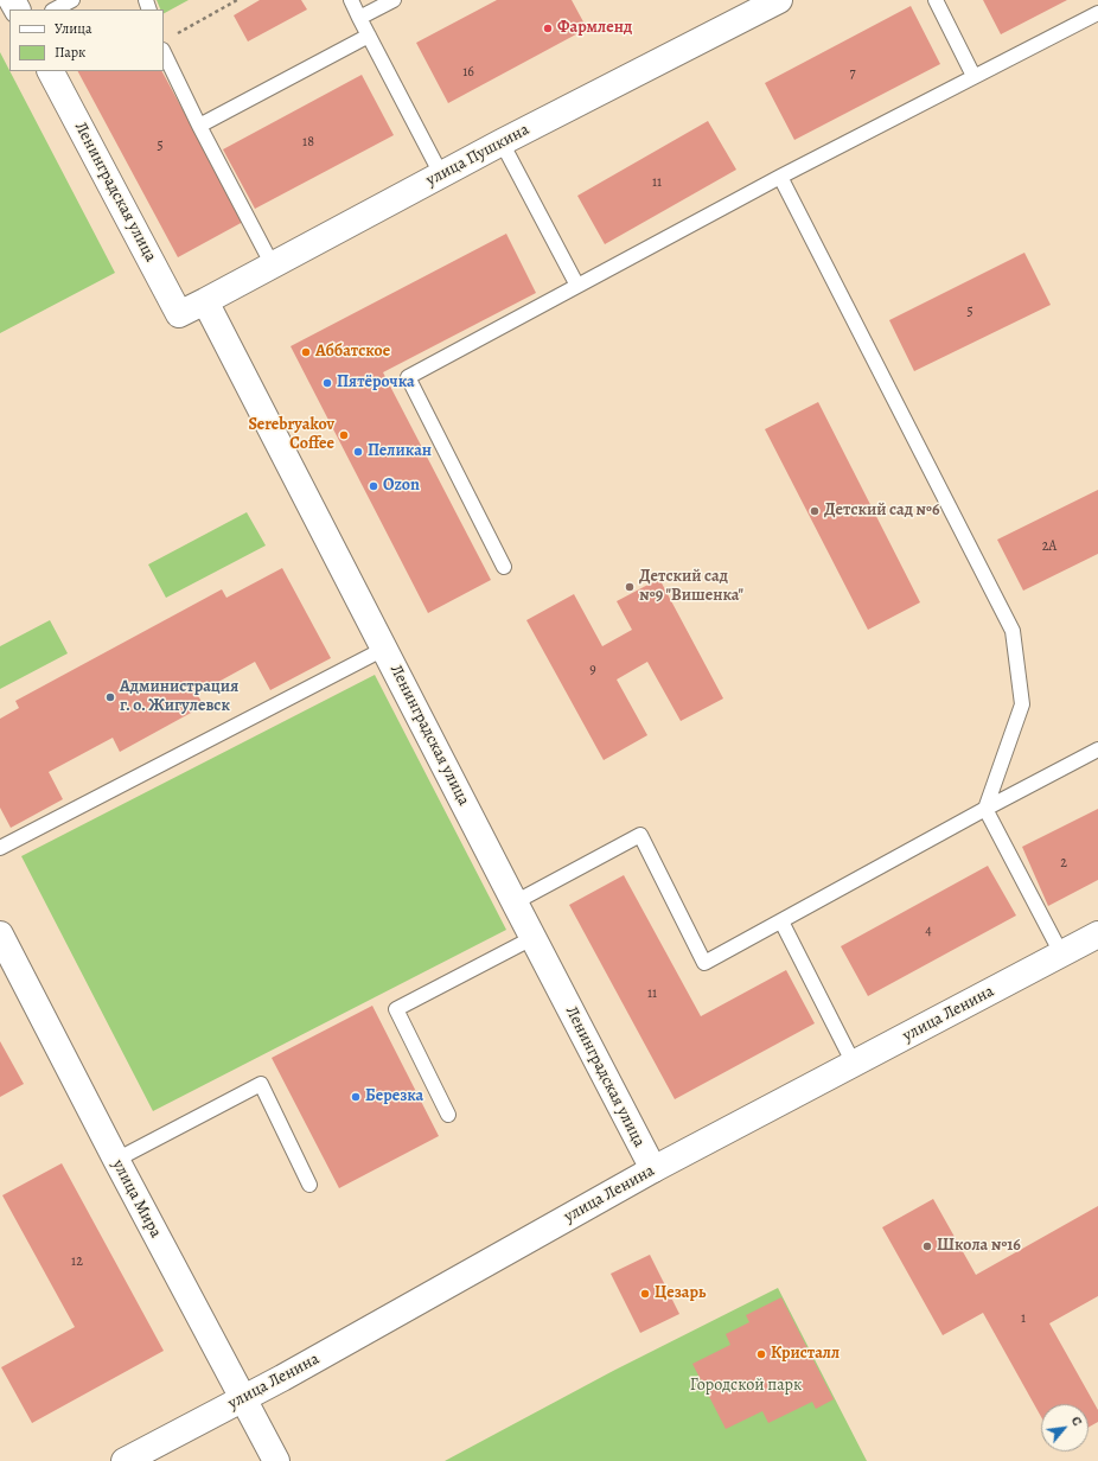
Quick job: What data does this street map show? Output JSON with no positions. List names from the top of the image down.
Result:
{
  "streets": {
    "street": [
      "улица Пушкина",
      "Ленинградская улица",
      "улица Ленина",
      "улица Мира"
    ]
  },
  "crossings": [
    ["улица Пушкина", "Ленинградская улица"],
    ["Ленинградская улица", "улица Ленина"],
    ["улица Ленина", "улица Мира"]
  ],
  "parks": ["Городской парк"],
  "places": [
    "Фармленд",
    "Аббатское",
    "Пятёрочка",
    "Serebryakov Coffee",
    "Пеликан",
    "Ozon",
    "Детский сад №6",
    "Детский сад №9 \"Вишенка\"",
    "Администрация г. о. Жигулевск",
    "Березка",
    "Школа №16",
    "Цезарь",
    "Кристалл"
  ],
  "house_numbers": [
    "16",
    "7",
    "18",
    "5",
    "11",
    "5",
    "2А",
    "9",
    "2",
    "4",
    "11",
    "12",
    "1"
  ],
  "legend": ["Улица", "Парк"],
  "north": "top right"
}
